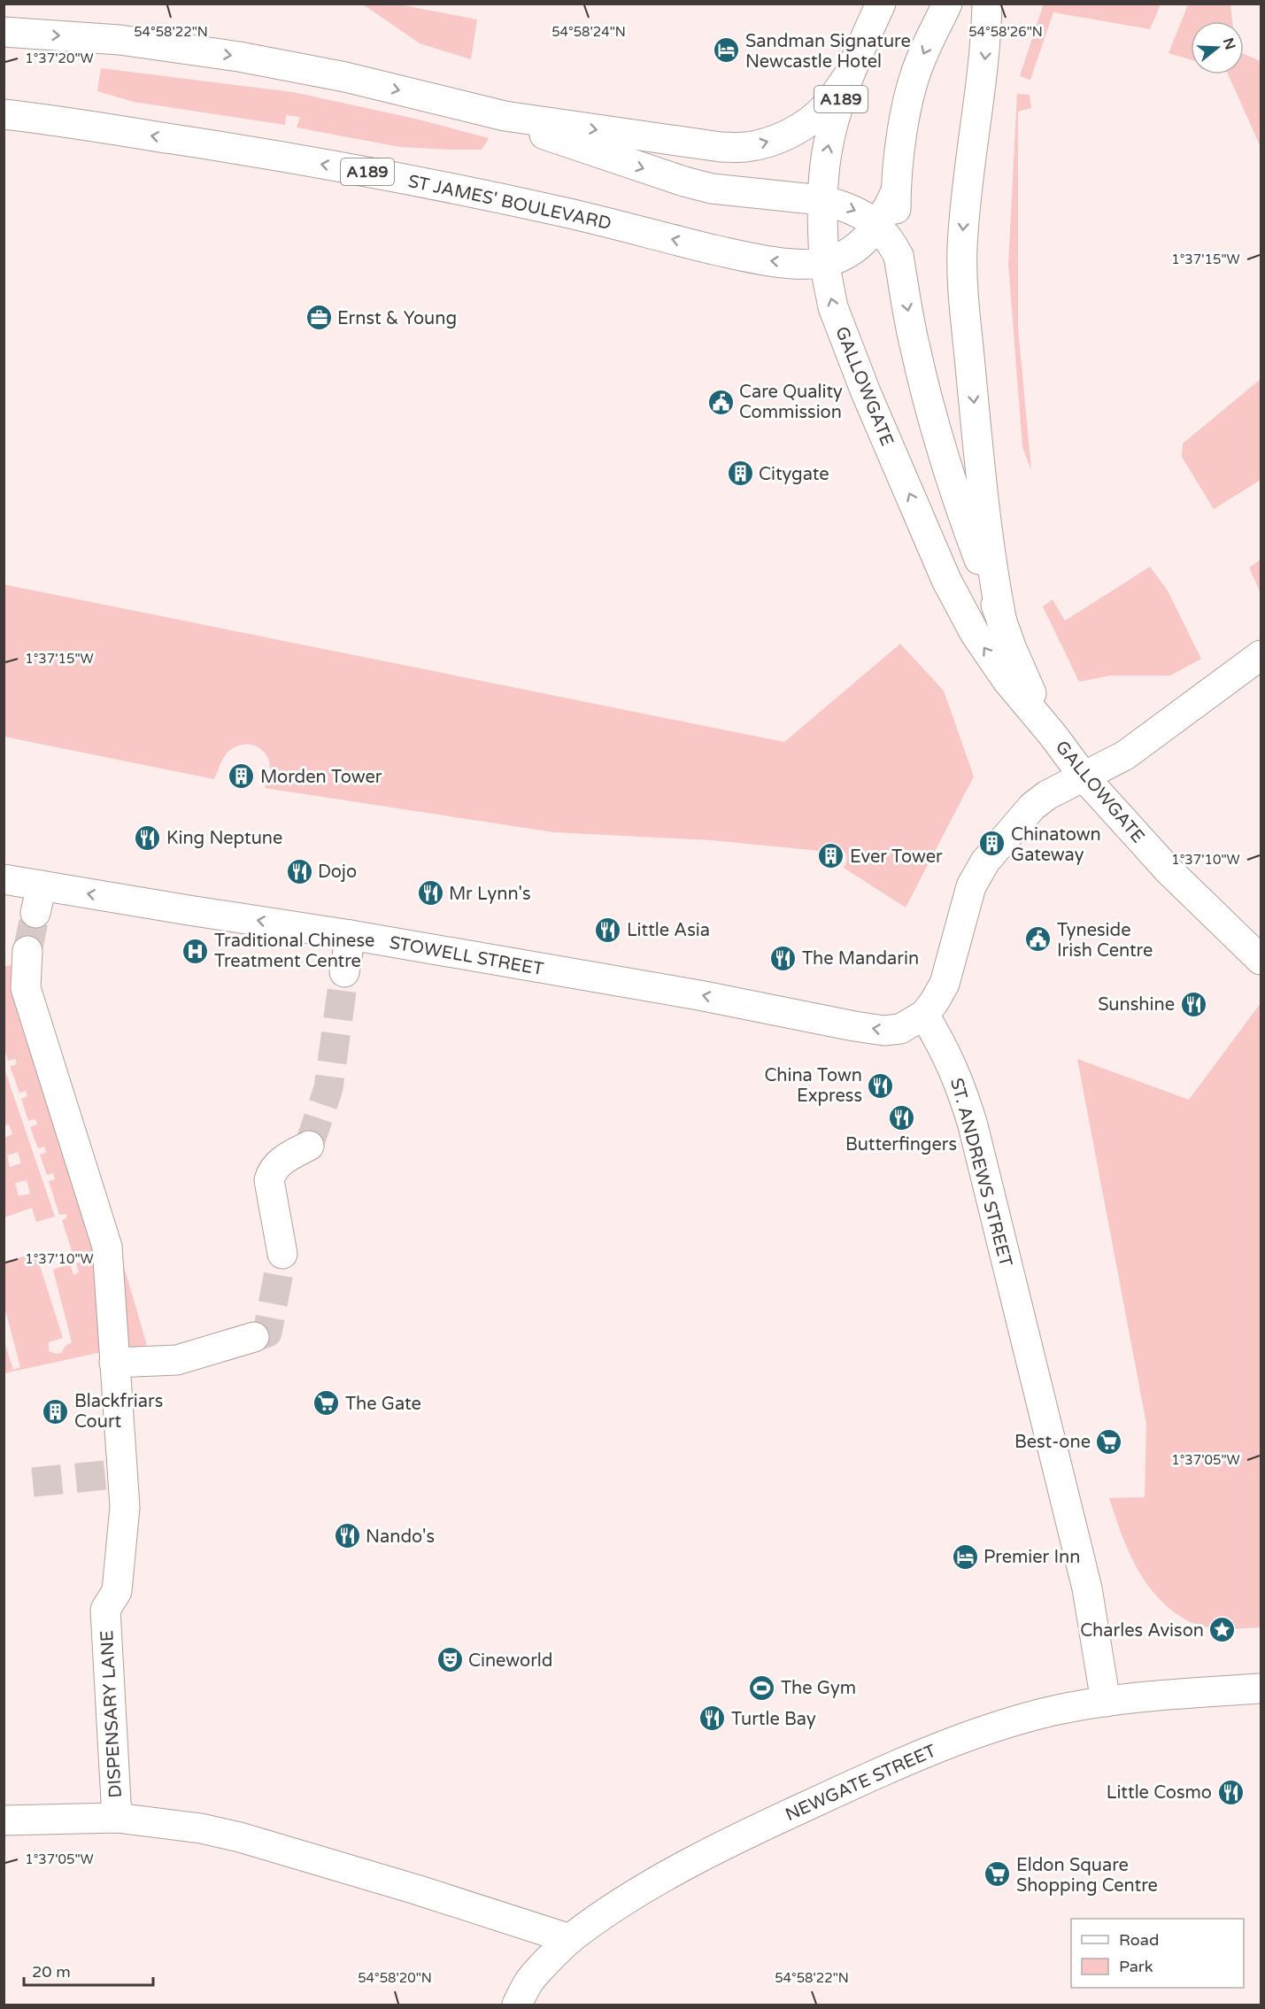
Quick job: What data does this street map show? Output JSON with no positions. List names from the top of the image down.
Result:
{
  "streets": {
    "main road": [
      "A189",
      "ST JAMES' BOULEVARD",
      "GALLOWGATE",
      "STOWELL STREET",
      "ST. ANDREWS STREET",
      "DISPENSARY LANE",
      "NEWGATE STREET"
    ]
  },
  "crossings": [
    ["A189", "ST JAMES' BOULEVARD"],
    ["A189", "GALLOWGATE"],
    ["ST JAMES' BOULEVARD", "GALLOWGATE"],
    ["STOWELL STREET", "ST. ANDREWS STREET"],
    ["ST. ANDREWS STREET", "NEWGATE STREET"]
  ],
  "one_way": ["STOWELL STREET"],
  "places": {
    "hotel": ["Sandman Signature Newcastle Hotel", "Premier Inn"],
    "office": ["Ernst & Young"],
    "public building": ["Care Quality Commission", "Tyneside Irish Centre"],
    "building": [
      "Citygate",
      "Morden Tower",
      "Chinatown Gateway",
      "Ever Tower",
      "Blackfriars Court"
    ],
    "restaurant": [
      "King Neptune",
      "Dojo",
      "Mr Lynn's",
      "Little Asia",
      "The Mandarin",
      "Sunshine",
      "China Town Express",
      "Butterfingers",
      "Nando's",
      "Turtle Bay",
      "Little Cosmo"
    ],
    "hospital": ["Traditional Chinese Treatment Centre"],
    "supermarket": ["The Gate", "Best-one", "Eldon Square Shopping Centre"],
    "place": ["Charles Avison"],
    "theatre": ["Cineworld"],
    "sports": ["The Gym"]
  },
  "legend": ["Road", "Park"],
  "scale_bar": "20 m",
  "north": "right",
  "coordinates": [
    "54°58'22\"N",
    "54°58'24\"N",
    "54°58'26\"N",
    "1°37'20\"W",
    "1°37'15\"W",
    "1°37'10\"W",
    "1°37'05\"W",
    "54°58'20\"N"
  ]
}
